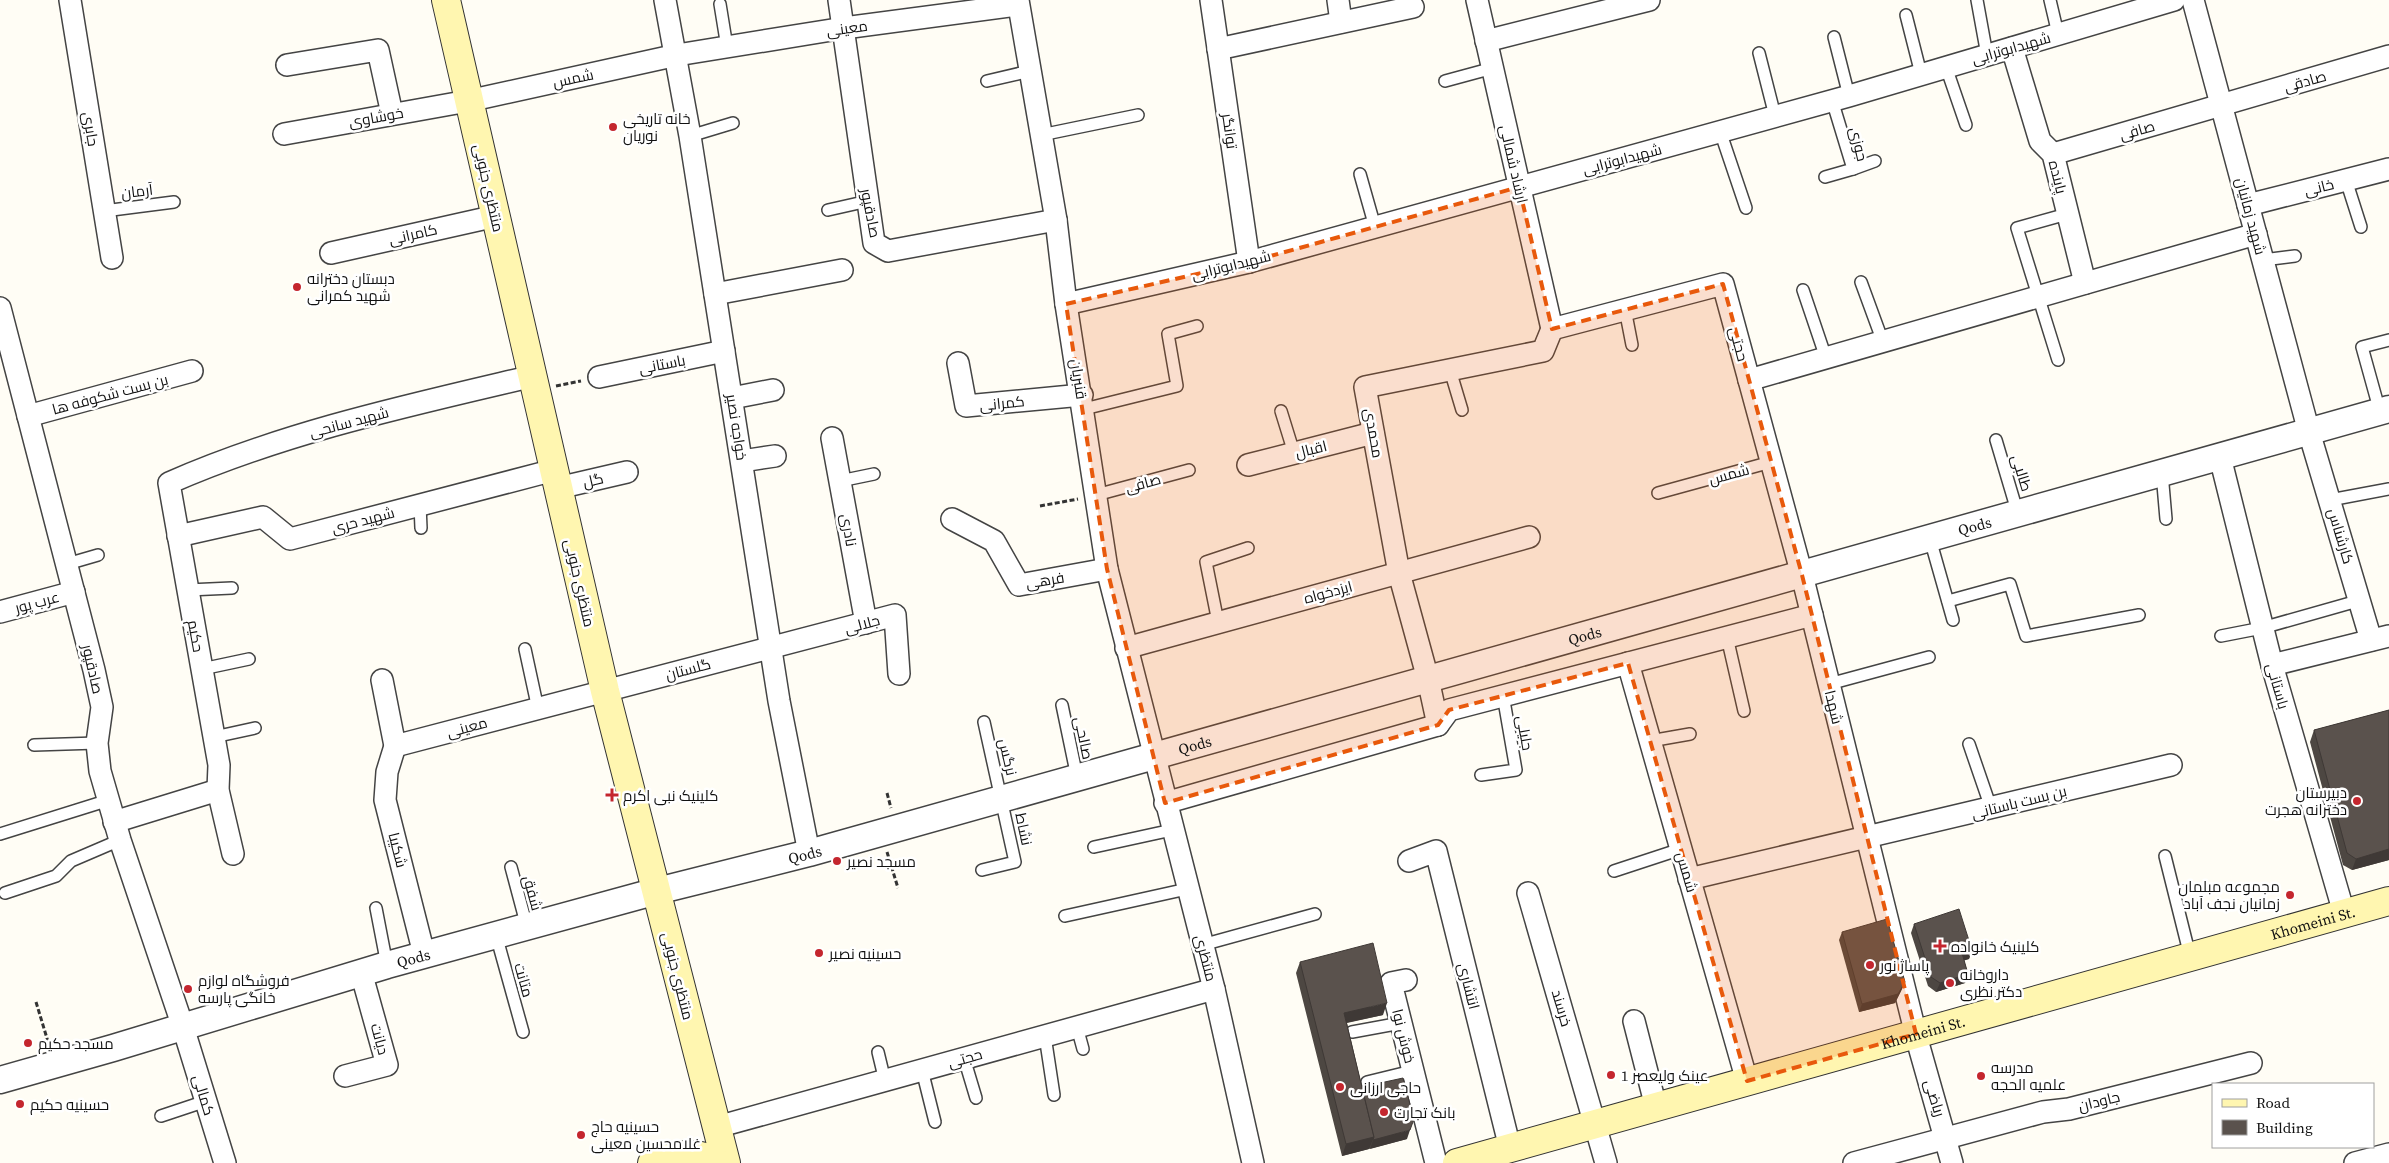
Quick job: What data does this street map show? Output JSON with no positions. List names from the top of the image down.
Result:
{
  "streets": {
    "main road": ["منتظری جنوبی", "Khomeini St."],
    "street": [
      "معینی",
      "شهیدابوترابی",
      "شمس",
      "صادقی",
      "خوشاوی",
      "جابری",
      "صافی",
      "توانگر",
      "ارشاد شمالی",
      "پاینده",
      "خانی",
      "صادقپور",
      "شهید زمانیان",
      "کامرانی",
      "حجتی",
      "باستانی",
      "قنبریان",
      "بن بست شکوفه ها",
      "کمرانی",
      "شهید سانحی",
      "خواجه نصیر",
      "محمدی",
      "اقبال",
      "گل",
      "شهید حری",
      "Qods",
      "نادری",
      "کارشناس",
      "فرهی",
      "ایزدخواه",
      "عرب پور",
      "جلالی",
      "حکیم",
      "گلستان",
      "شهدا",
      "بن بست باستانی",
      "شکیبا",
      "منتظری",
      "انتشاری",
      "خرسند",
      "خوش نوا",
      "دیانت",
      "کمالی",
      "ریاضی",
      "جاودان"
    ],
    "lane": [
      "جوزی",
      "آرمان",
      "طالبی",
      "جلیلی",
      "صالحی",
      "نرگس",
      "نشاط",
      "شفق",
      "متانت"
    ]
  },
  "crossings": [
    ["معینی", "شمس"],
    ["معینی", "منتظری جنوبی"],
    ["معینی", "صادقپور"],
    ["معینی", "قنبریان"],
    ["معینی", "خواجه نصیر"],
    ["معینی", "گلستان"],
    ["معینی", "شکیبا"],
    ["شهیدابوترابی", "توانگر"],
    ["شهیدابوترابی", "جوزی"],
    ["شهیدابوترابی", "ارشاد شمالی"],
    ["شهیدابوترابی", "پاینده"],
    ["شهیدابوترابی", "قنبریان"],
    ["شمس", "خوشاوی"],
    ["شمس", "منتظری جنوبی"],
    ["شمس", "حجتی"],
    ["شمس", "خواجه نصیر"],
    ["شمس", "Khomeini St."],
    ["صادقی", "صافی"],
    ["صادقی", "شهید زمانیان"],
    ["خوشاوی", "منتظری جنوبی"],
    ["جابری", "آرمان"],
    ["صافی", "پاینده"],
    ["صافی", "شهید زمانیان"],
    ["صافی", "قنبریان"],
    ["ارشاد شمالی", "حجتی"],
    ["ارشاد شمالی", "محمدی"],
    ["خانی", "شهید زمانیان"],
    ["منتظری جنوبی", "کامرانی"],
    ["منتظری جنوبی", "حجتی"],
    ["منتظری جنوبی", "شهید سانحی"],
    ["منتظری جنوبی", "گل"],
    ["منتظری جنوبی", "شهید حری"],
    ["منتظری جنوبی", "Qods"],
    ["منتظری جنوبی", "گلستان"],
    ["صادقپور", "قنبریان"],
    ["صادقپور", "بن بست شکوفه ها"],
    ["صادقپور", "Qods"],
    ["صادقپور", "عرب پور"],
    ["صادقپور", "کمالی"],
    ["شهید زمانیان", "Qods"],
    ["شهید زمانیان", "کارشناس"],
    ["حجتی", "محمدی"],
    ["حجتی", "Qods"],
    ["حجتی", "شهدا"],
    ["حجتی", "منتظری"],
    ["باستانی", "خواجه نصیر"],
    ["باستانی", "Qods"],
    ["باستانی", "کارشناس"],
    ["باستانی", "Khomeini St."],
    ["قنبریان", "کمرانی"],
    ["قنبریان", "Qods"],
    ["قنبریان", "فرهی"],
    ["قنبریان", "ایزدخواه"],
    ["قنبریان", "منتظری"],
    ["شهید سانحی", "حکیم"],
    ["خواجه نصیر", "Qods"],
    ["خواجه نصیر", "جلالی"],
    ["خواجه نصیر", "گلستان"],
    ["محمدی", "اقبال"],
    ["محمدی", "Qods"],
    ["محمدی", "ایزدخواه"],
    ["طالبی", "Qods"],
    ["گل", "شهید حری"],
    ["شهید حری", "حکیم"],
    ["Qods", "کارشناس"],
    ["Qods", "شهدا"],
    ["Qods", "صالحی"],
    ["Qods", "نرگس"],
    ["Qods", "نشاط"],
    ["Qods", "شکیبا"],
    ["Qods", "شفق"],
    ["Qods", "منتظری"],
    ["Qods", "متانت"],
    ["Qods", "دیانت"],
    ["Qods", "کمالی"],
    ["نادری", "جلالی"],
    ["جلالی", "گلستان"],
    ["شهدا", "بن بست باستانی"],
    ["شهدا", "Khomeini St."],
    ["شهدا", "ریاضی"],
    ["نرگس", "نشاط"],
    ["Khomeini St.", "انتشاری"],
    ["Khomeini St.", "خرسند"],
    ["Khomeini St.", "ریاضی"],
    ["ریاضی", "جاودان"]
  ],
  "places": {
    "other": [
      "خانه تاریخی نوریان",
      "دبستان دخترانه شهید کمرانی",
      "دبیرستان دخترانه هجرت",
      "مسجد نصیر",
      "مجموعه مبلمان زمانیان نجف آباد",
      "حسینیه نصیر",
      "پاساژ نور",
      "داروخانه دکتر نظری",
      "فروشگاه لوازم خانگی پارسه",
      "مسجد حکیم",
      "عینک ولیعصر 1",
      "مدرسه علمیه الحجه",
      "حاجی ارزانی",
      "حسینیه حکیم",
      "بانک تجارت",
      "حسینیه حاج غلامحسین معینی"
    ],
    "health": ["کلینیک نبی اکرم", "کلینیک خانواده"]
  },
  "legend": ["Road", "Building"]
}
